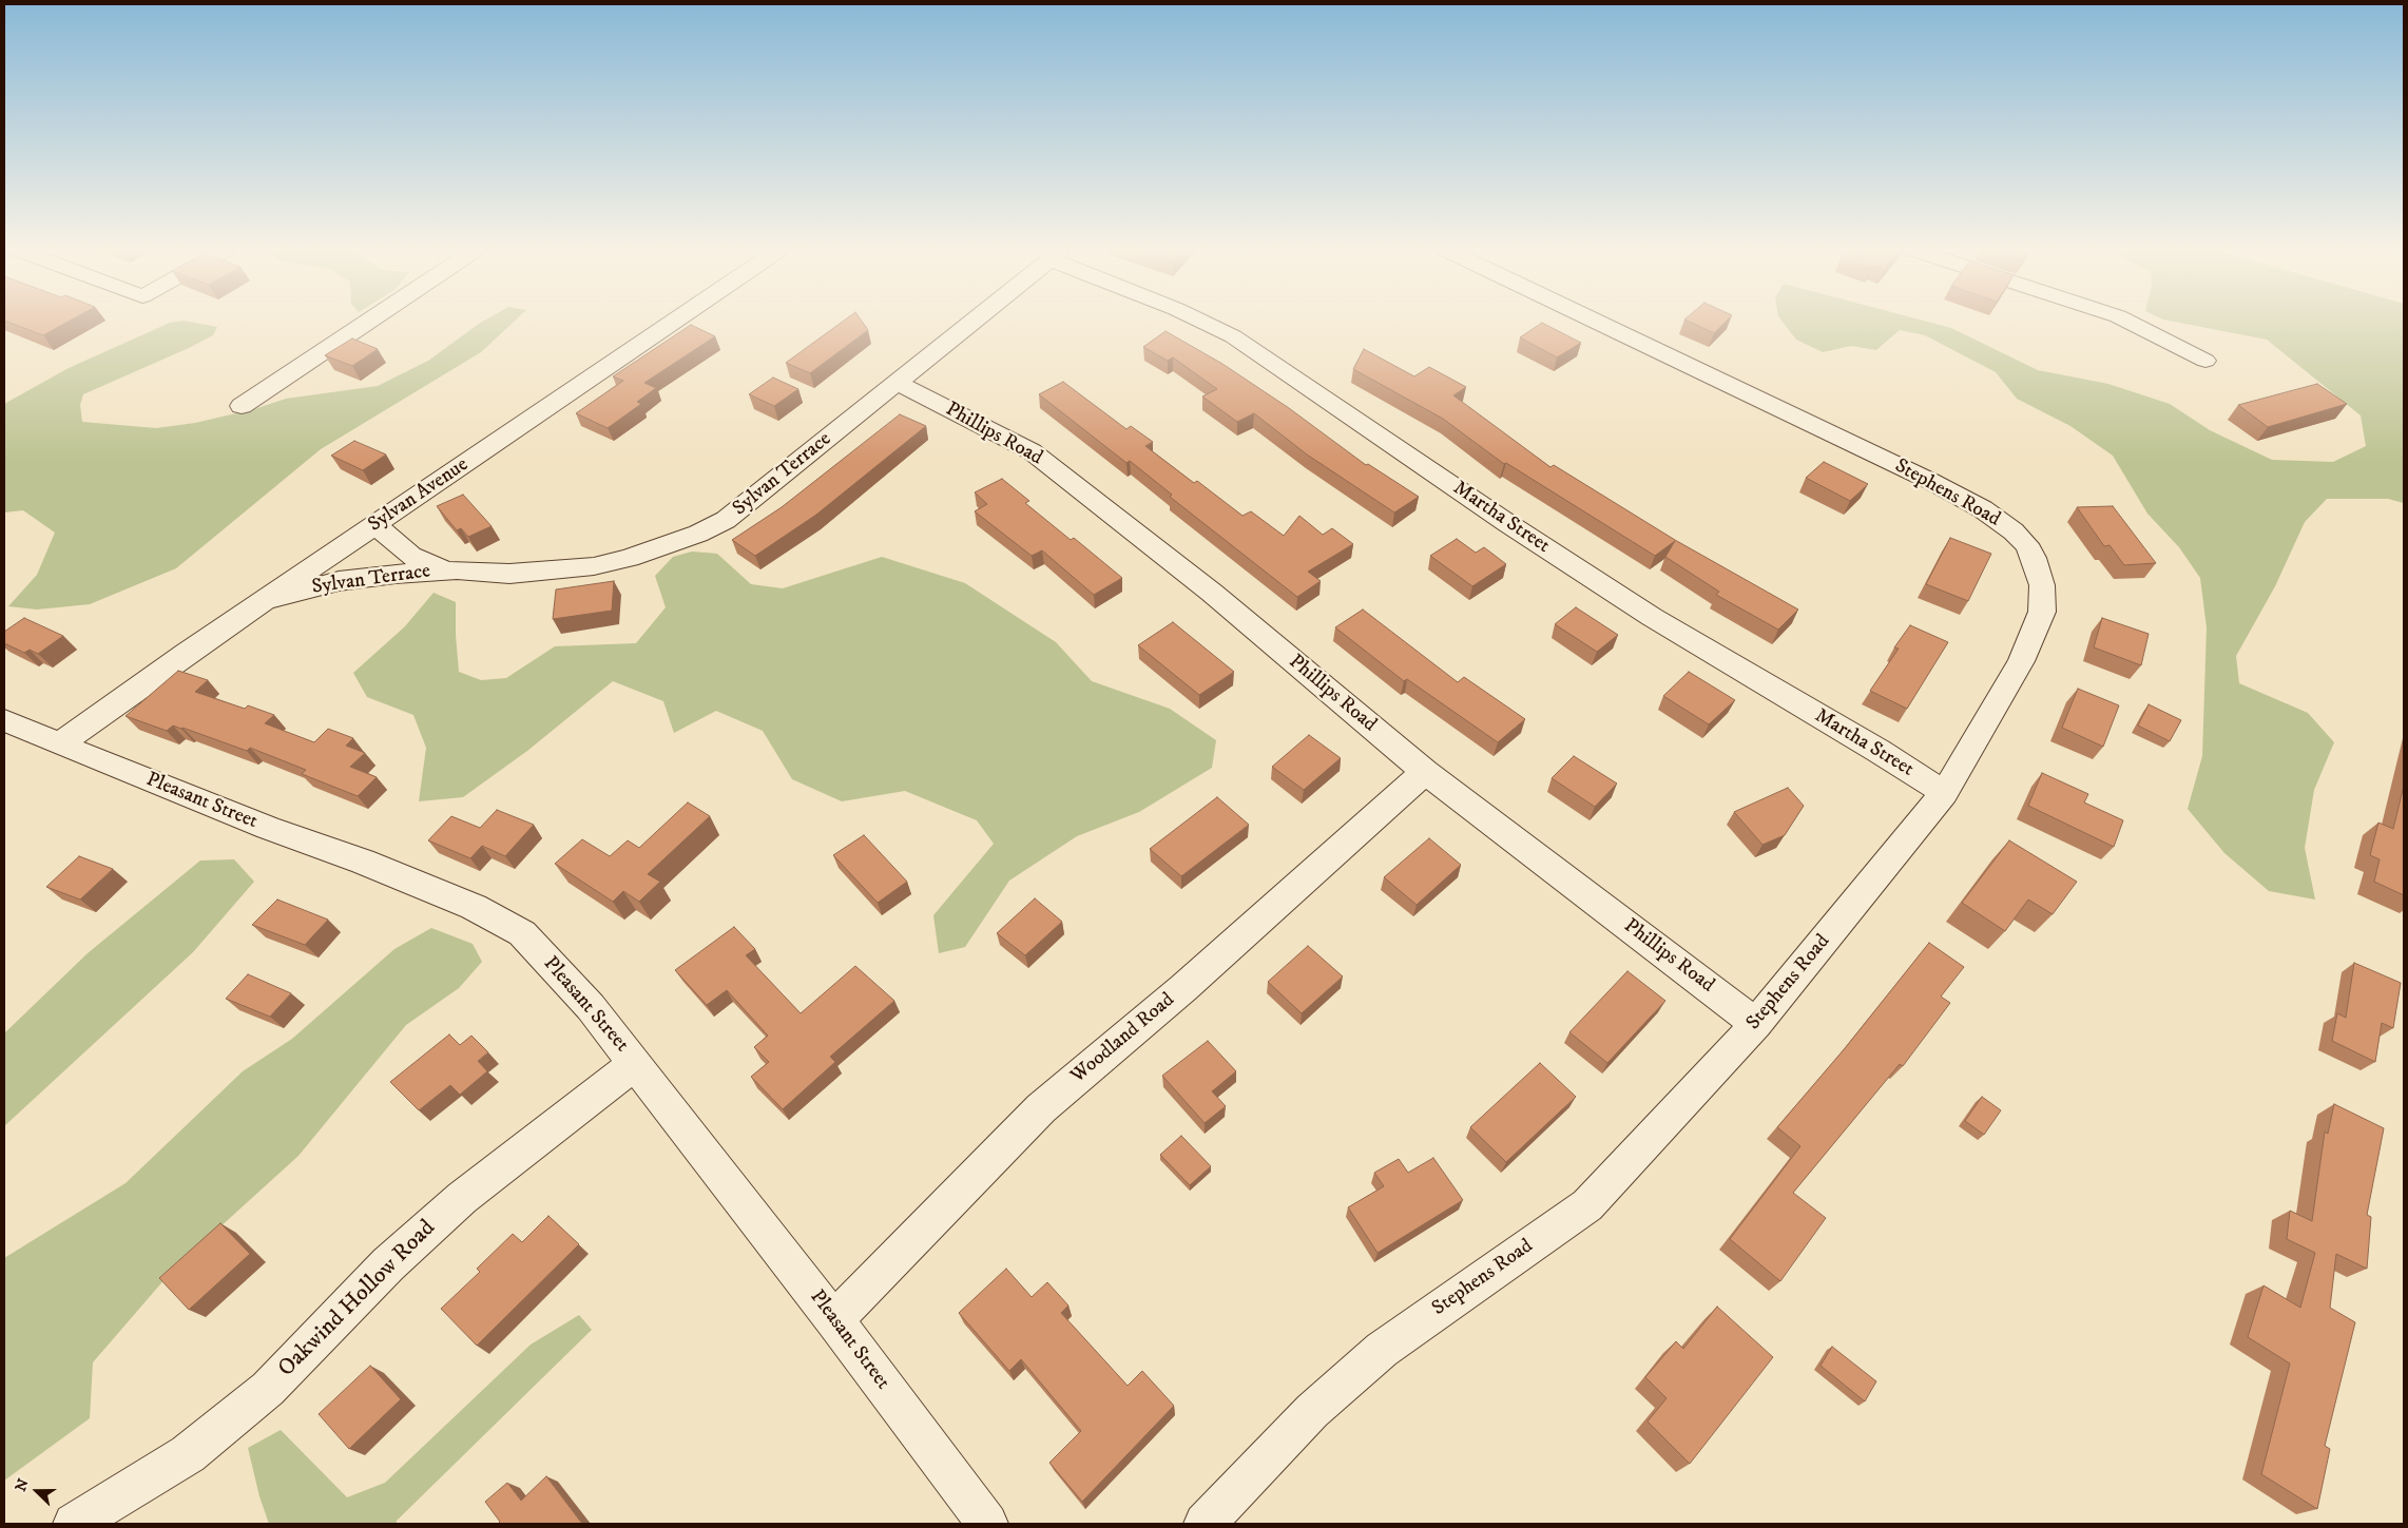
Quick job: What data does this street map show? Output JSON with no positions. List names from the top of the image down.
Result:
{
  "streets": {
    "street": [
      "Phillips Road",
      "Sylvan Terrace",
      "Stephens Road",
      "Sylvan Avenue",
      "Martha Street",
      "Pleasant Street",
      "Woodland Road",
      "Oakwind Hollow Road"
    ]
  },
  "crossings": [
    ["Phillips Road", "Sylvan Terrace"],
    ["Phillips Road", "Stephens Road"],
    ["Phillips Road", "Woodland Road"],
    ["Sylvan Terrace", "Sylvan Avenue"],
    ["Stephens Road", "Martha Street"],
    ["Sylvan Avenue", "Pleasant Street"],
    ["Pleasant Street", "Woodland Road"],
    ["Pleasant Street", "Oakwind Hollow Road"]
  ],
  "north": "left"
}
